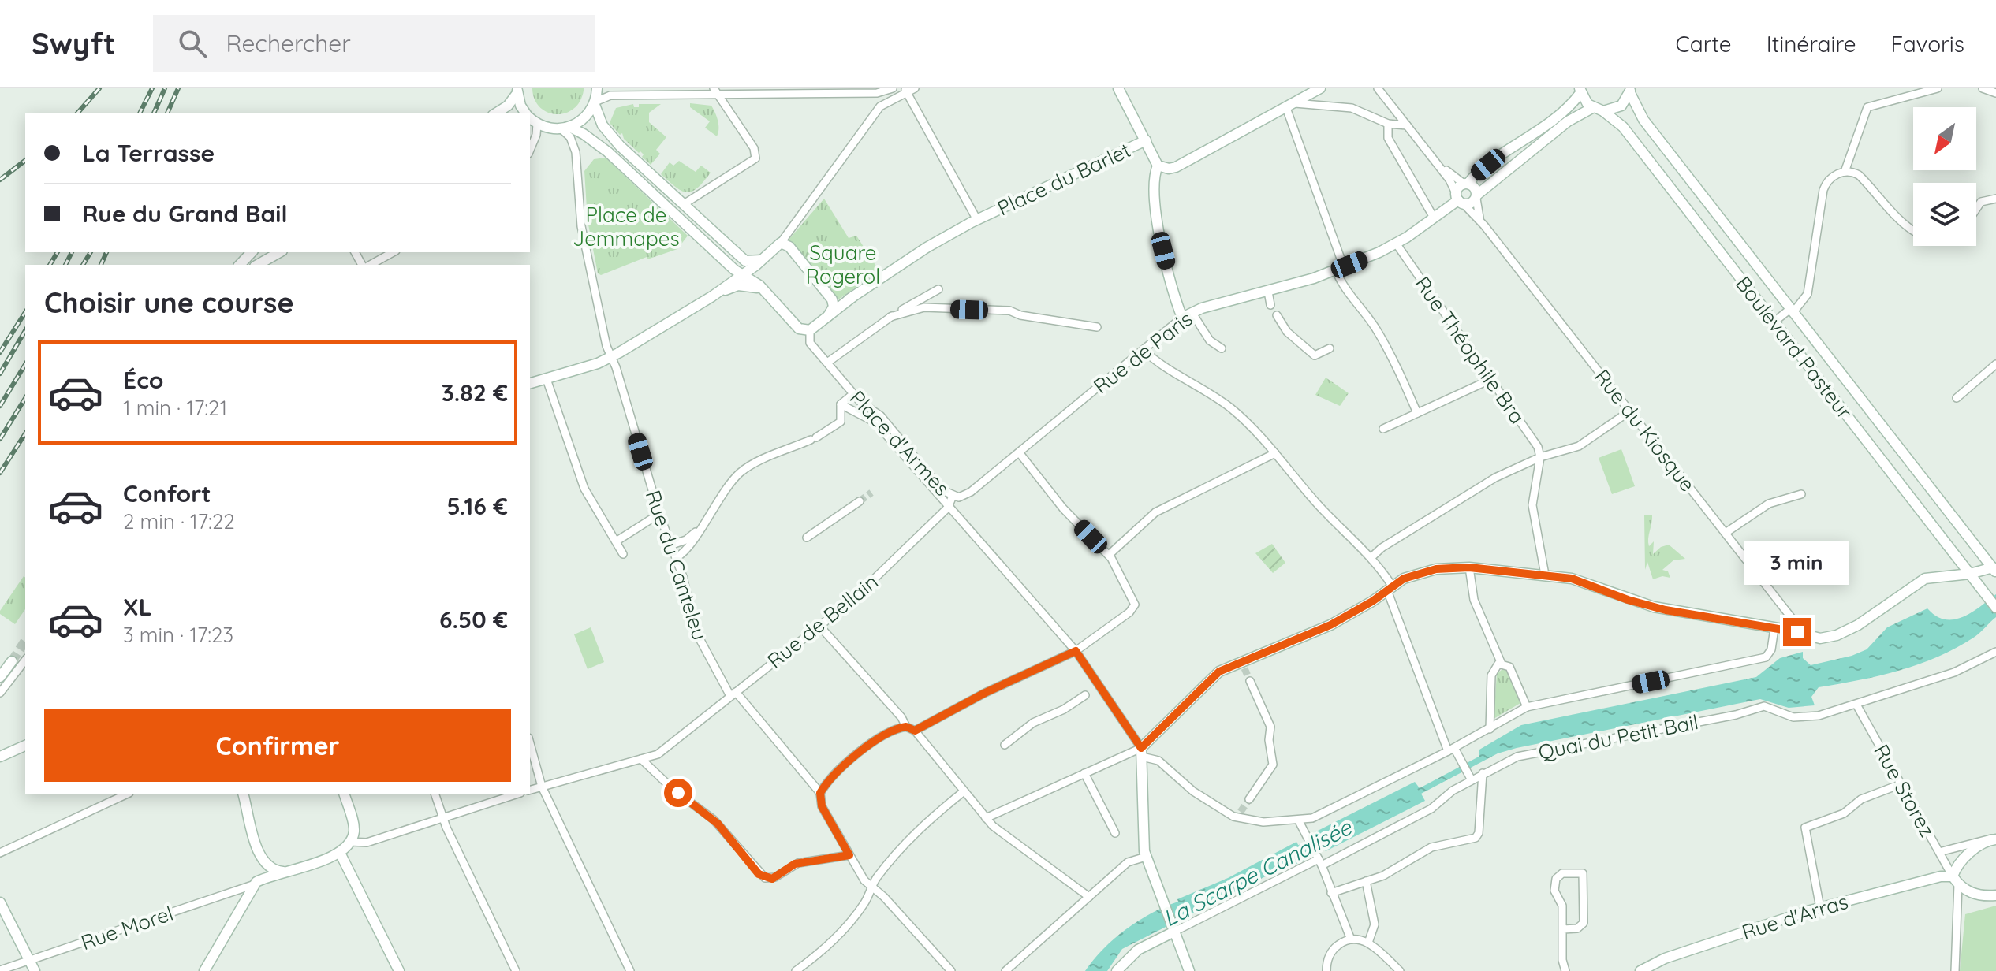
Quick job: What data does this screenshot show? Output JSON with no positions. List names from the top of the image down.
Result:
{
  "streets": {
    "street": [
      "Place du Barlet",
      "Boulevard Pasteur",
      "Rue Théophile Bra",
      "Rue de Paris",
      "Rue du Kiosque",
      "Place d'Armes",
      "Rue du Canteleu",
      "Rue de Bellain",
      "Quai du Petit Bail",
      "Rue Storez",
      "Rue d'Arras",
      "Rue Morel"
    ]
  },
  "crossings": [
    ["Rue Théophile Bra", "Rue de Paris"],
    ["Rue de Paris", "Rue du Kiosque"],
    ["Rue de Paris", "Place d'Armes"],
    ["Place d'Armes", "Rue de Bellain"],
    ["Rue du Canteleu", "Rue de Bellain"],
    ["Quai du Petit Bail", "Rue Storez"],
    ["Rue Storez", "Rue d'Arras"]
  ],
  "water": ["La Scarpe Canalisée"],
  "parks": ["Place de Jemmapes", "Square Rogerol"],
  "north": "bottom left",
  "page": {
    "header": "Swyft",
    "search": "Rechercher",
    "nav": ["Carte", "Itinéraire", "Favoris"],
    "banner": ["La Terrasse", "Rue du Grand Bail"],
    "heading": "Choisir une course",
    "list": [
      {
        "name": "Éco",
        "note": "1 min · 17:21",
        "value": "3.82 €"
      },
      {
        "name": "Confort",
        "note": "2 min · 17:22",
        "value": "5.16 €"
      },
      {
        "name": "XL",
        "note": "3 min · 17:23",
        "value": "6.50 €"
      }
    ],
    "bubble": "3 min",
    "buttons": "Confirmer"
  }
}
